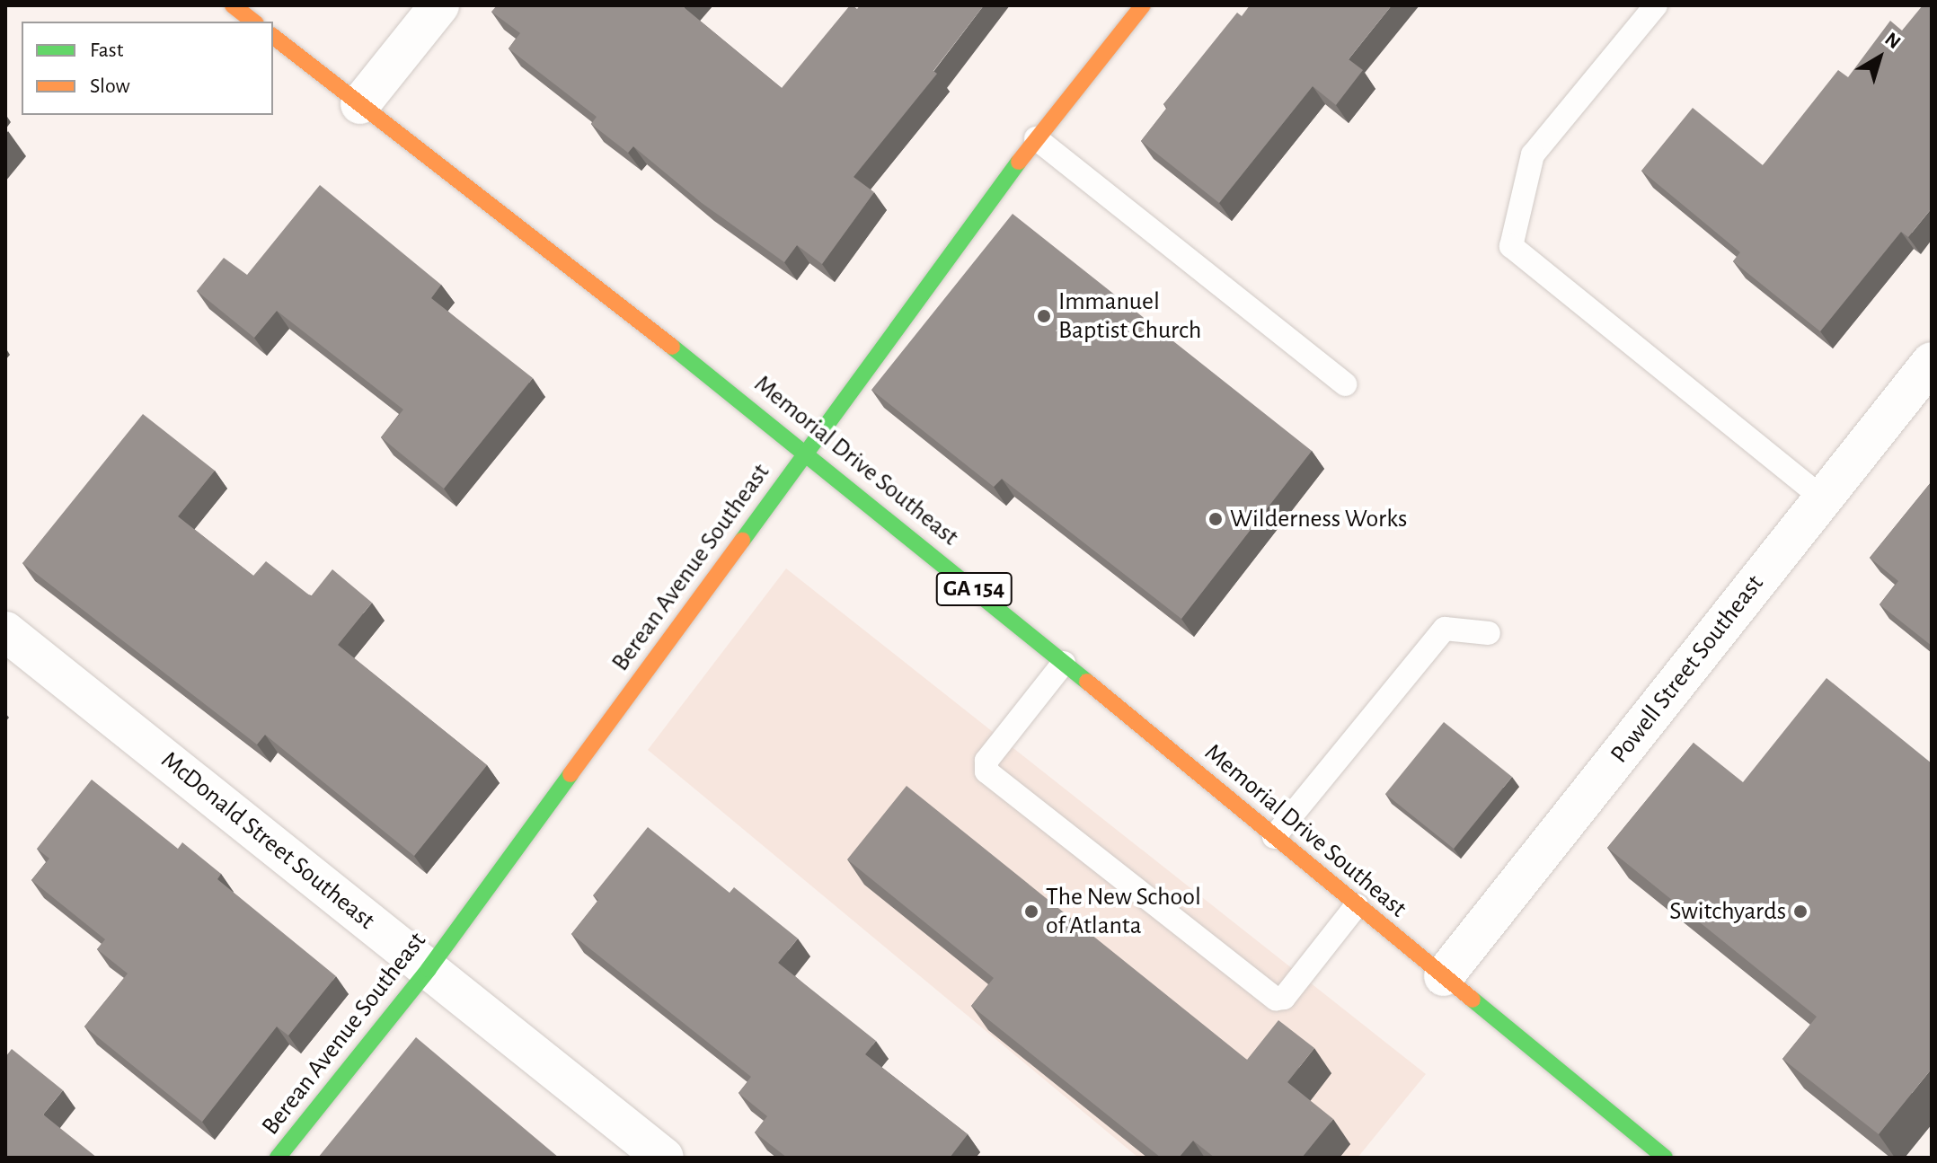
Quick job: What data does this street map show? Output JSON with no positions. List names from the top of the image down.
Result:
{
  "streets": {
    "main road": ["Memorial Drive Southeast", "Berean Avenue Southeast", "GA 154"],
    "street": ["Powell Street Southeast", "McDonald Street Southeast"]
  },
  "crossings": [
    ["Memorial Drive Southeast", "Berean Avenue Southeast"],
    ["Memorial Drive Southeast", "Powell Street Southeast"],
    ["Berean Avenue Southeast", "McDonald Street Southeast"]
  ],
  "places": [
    "Immanuel Baptist Church",
    "Wilderness Works",
    "The New School of Atlanta",
    "Switchyards"
  ],
  "legend": ["Fast", "Slow"],
  "north": "top right"
}
